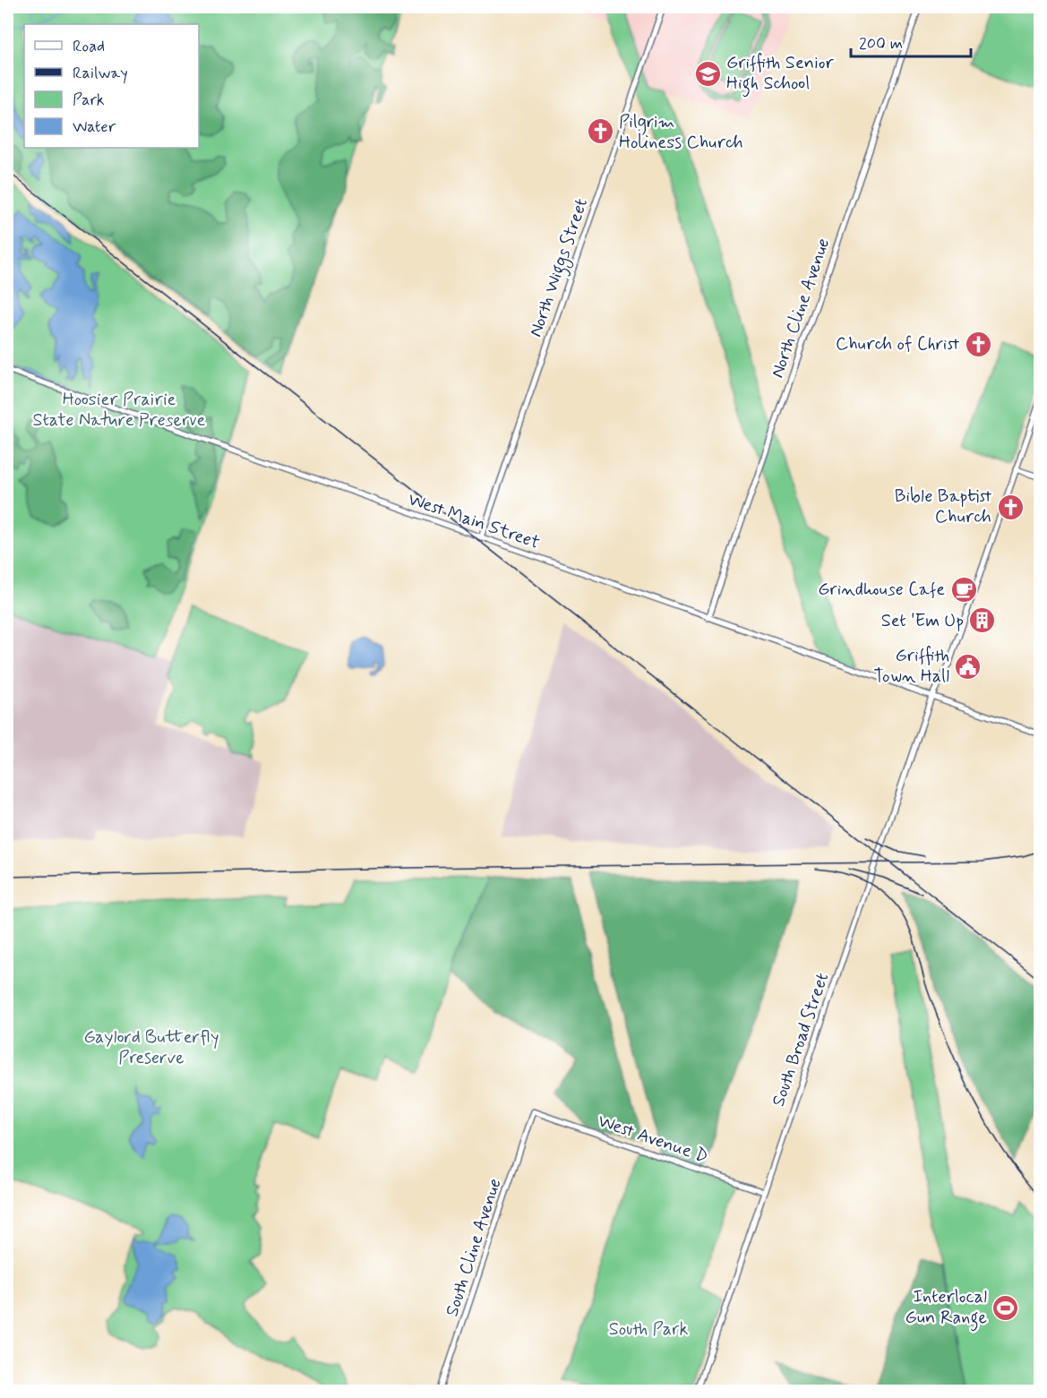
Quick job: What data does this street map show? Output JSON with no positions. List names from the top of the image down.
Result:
{
  "streets": {
    "street": [
      "North Wiggs Street",
      "North Cline Avenue",
      "West Main Street",
      "South Broad Street",
      "West Avenue D",
      "South Cline Avenue"
    ]
  },
  "crossings": [
    ["North Wiggs Street", "West Main Street"],
    ["North Cline Avenue", "West Main Street"],
    ["West Main Street", "South Broad Street"],
    ["South Broad Street", "West Avenue D"],
    ["West Avenue D", "South Cline Avenue"]
  ],
  "parks": ["Hoosier Prairie State Nature Preserve", "Gaylord Butterfly Preserve", "South Park"],
  "places": {
    "school or university": ["Griffith Senior High School"],
    "church": ["Pilgrim Holiness Church", "Church of Christ", "Bible Baptist Church"],
    "cafe": ["Grindhouse Cafe"],
    "building": ["Set 'Em Up"],
    "public building": ["Griffith Town Hall"],
    "sports": ["Interlocal Gun Range"]
  },
  "legend": [
    "Road",
    "Railway",
    "Park",
    "Water"
  ],
  "scale_bar": "200 m"
}
